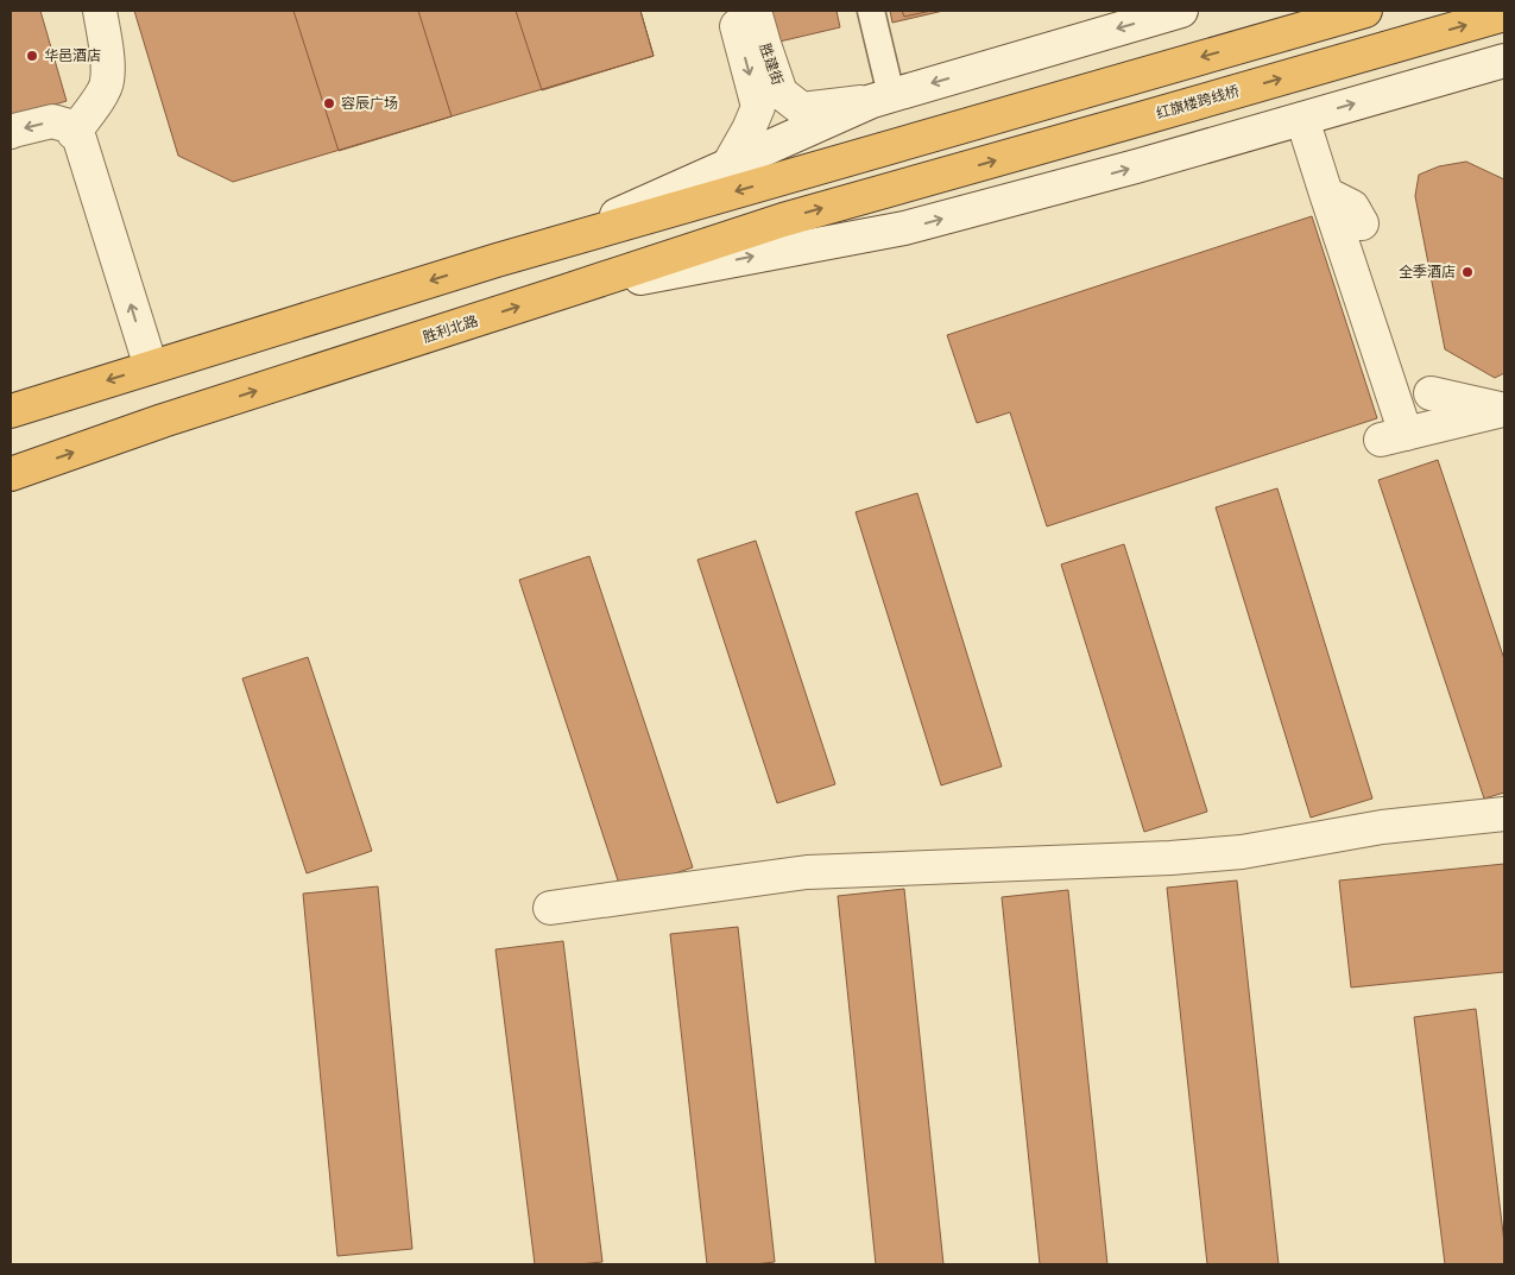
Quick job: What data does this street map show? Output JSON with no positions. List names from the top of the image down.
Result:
{
  "streets": {
    "highway": ["红旗楼跨线桥", "胜利北路"],
    "street": ["胜建街"]
  },
  "crossings": [
    ["红旗楼跨线桥", "胜利北路"]
  ],
  "places": ["华邑酒店", "容辰广场", "全季酒店"]
}
